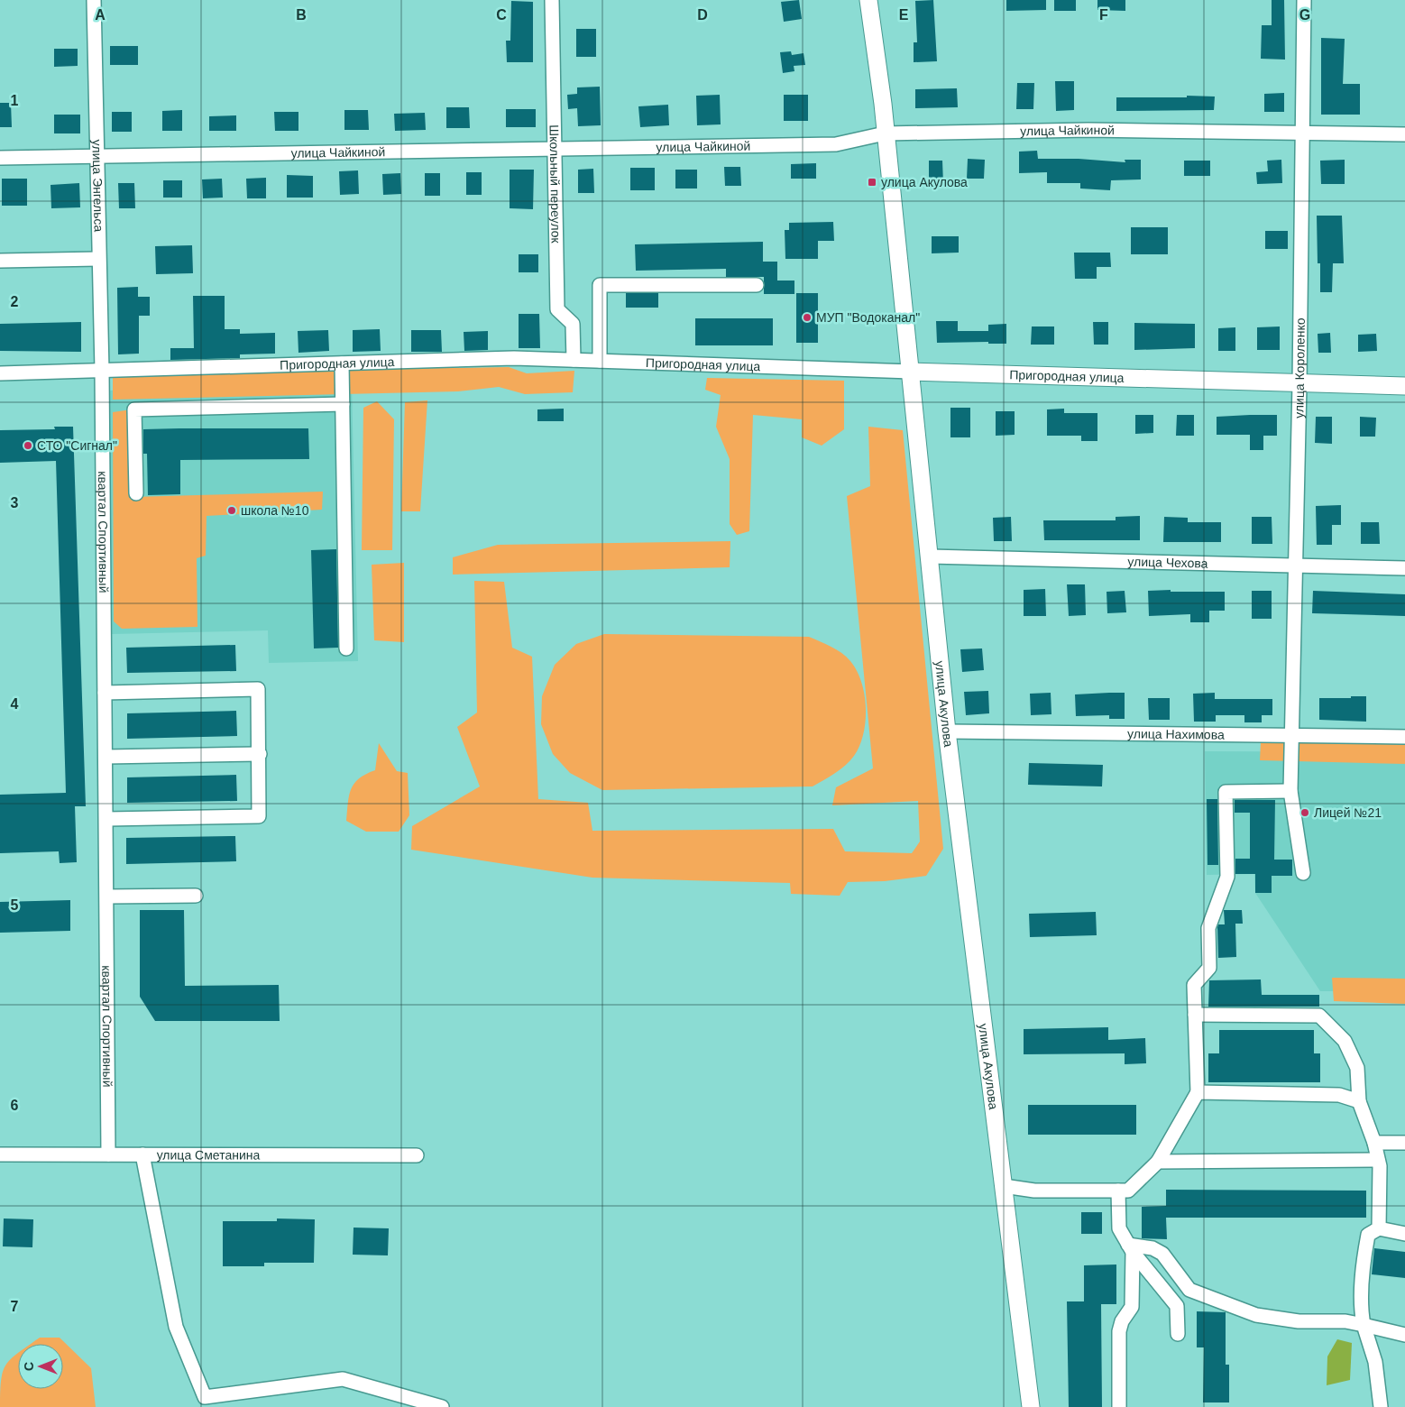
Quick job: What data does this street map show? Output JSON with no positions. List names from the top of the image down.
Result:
{
  "streets": {
    "main road": ["Пригородная улица", "улица Акулова"],
    "street": [
      "улица Чайкиной",
      "Школьный переулок",
      "улица Энгельса",
      "улица Короленко",
      "квартал Спортивный",
      "улица Чехова",
      "улица Нахимова",
      "улица Сметанина"
    ]
  },
  "crossings": [
    ["улица Чайкиной", "Школьный переулок"],
    ["улица Чайкиной", "улица Энгельса"],
    ["улица Чайкиной", "улица Короленко"],
    ["улица Чайкиной", "улица Акулова"],
    ["Школьный переулок", "Пригородная улица"],
    ["улица Энгельса", "Пригородная улица"],
    ["улица Энгельса", "квартал Спортивный"],
    ["Пригородная улица", "улица Короленко"],
    ["Пригородная улица", "квартал Спортивный"],
    ["Пригородная улица", "улица Акулова"],
    ["улица Короленко", "улица Чехова"],
    ["улица Короленко", "улица Нахимова"],
    ["квартал Спортивный", "улица Сметанина"],
    ["улица Чехова", "улица Акулова"],
    ["улица Акулова", "улица Нахимова"]
  ],
  "places": {
    "transit": ["улица Акулова"],
    "other": [
      "МУП \"Водоканал\"",
      "СТО \"Сигнал\"",
      "школа №10",
      "Лицей №21"
    ]
  },
  "north": "left",
  "grid": {
    "columns": [
      "A",
      "B",
      "C",
      "D",
      "E",
      "F",
      "G"
    ],
    "rows": [
      "1",
      "2",
      "3",
      "4",
      "5",
      "6",
      "7"
    ]
  }
}
